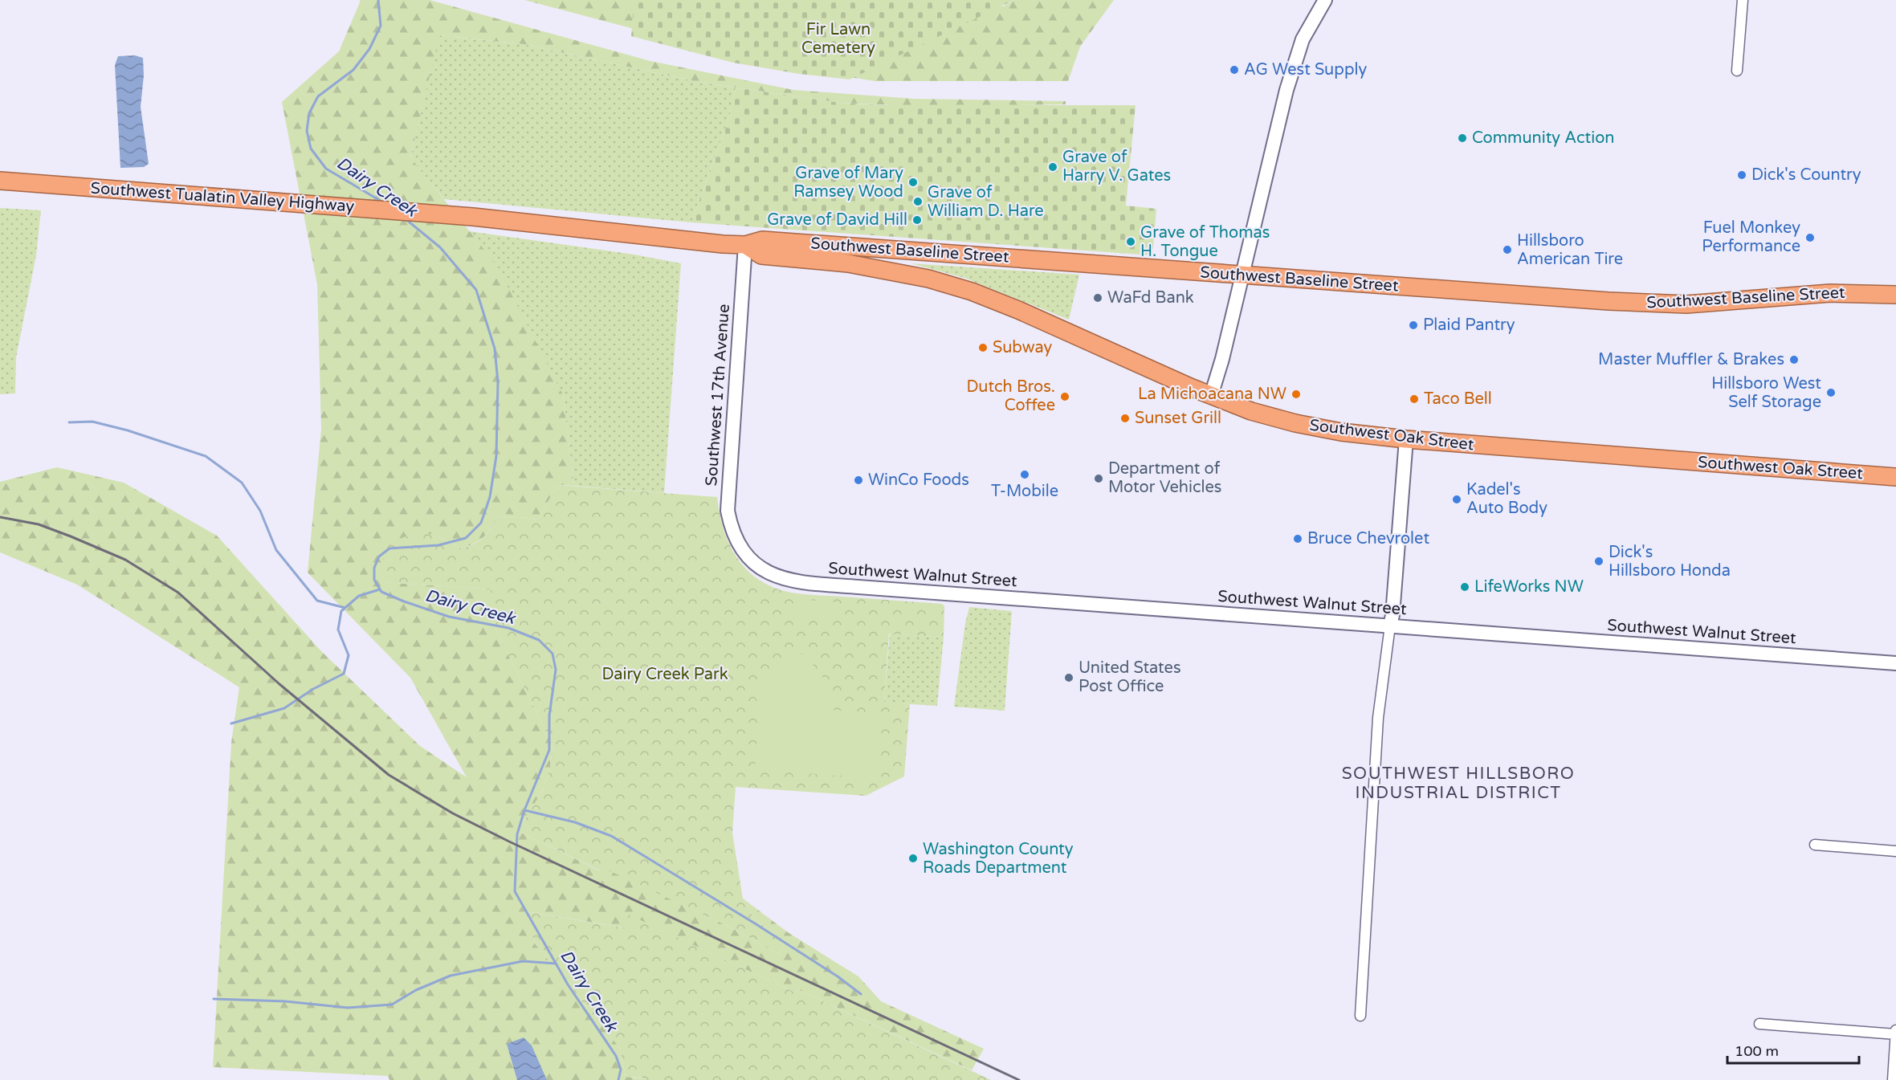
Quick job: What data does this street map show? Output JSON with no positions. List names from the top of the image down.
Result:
{
  "streets": {
    "highway": ["Southwest Tualatin Valley Highway", "Southwest Baseline Street", "Southwest Oak Street"],
    "street": ["Southwest 17th Avenue", "Southwest Walnut Street"]
  },
  "crossings": [
    ["Southwest Tualatin Valley Highway", "Southwest Baseline Street"],
    ["Southwest Baseline Street", "Southwest 17th Avenue"],
    ["Southwest Baseline Street", "Southwest Oak Street"],
    ["Southwest 17th Avenue", "Southwest Oak Street"],
    ["Southwest 17th Avenue", "Southwest Walnut Street"]
  ],
  "districts": ["SOUTHWEST HILLSBORO INDUSTRIAL DISTRICT"],
  "water": ["Dairy Creek"],
  "parks": ["Fir Lawn Cemetery", "Dairy Creek Park"],
  "places": [
    "AG West Supply",
    "Community Action",
    "Grave of Harry V. Gates",
    "Dick's Country",
    "Grave of Mary Ramsey Wood",
    "Grave of William D. Hare",
    "Grave of David Hill",
    "Fuel Monkey Performance",
    "Grave of Thomas H. Tongue",
    "Hillsboro American Tire",
    "WaFd Bank",
    "Plaid Pantry",
    "Subway",
    "Master Muffler & Brakes",
    "Hillsboro West Self Storage",
    "La Michoacana NW",
    "Dutch Bros. Coffee",
    "Taco Bell",
    "Sunset Grill",
    "T-Mobile",
    "Department of Motor Vehicles",
    "WinCo Foods",
    "Kadel's Auto Body",
    "Bruce Chevrolet",
    "Dick's Hillsboro Honda",
    "LifeWorks NW",
    "United States Post Office",
    "Washington County Roads Department"
  ],
  "scale_bar": "100 m"
}
